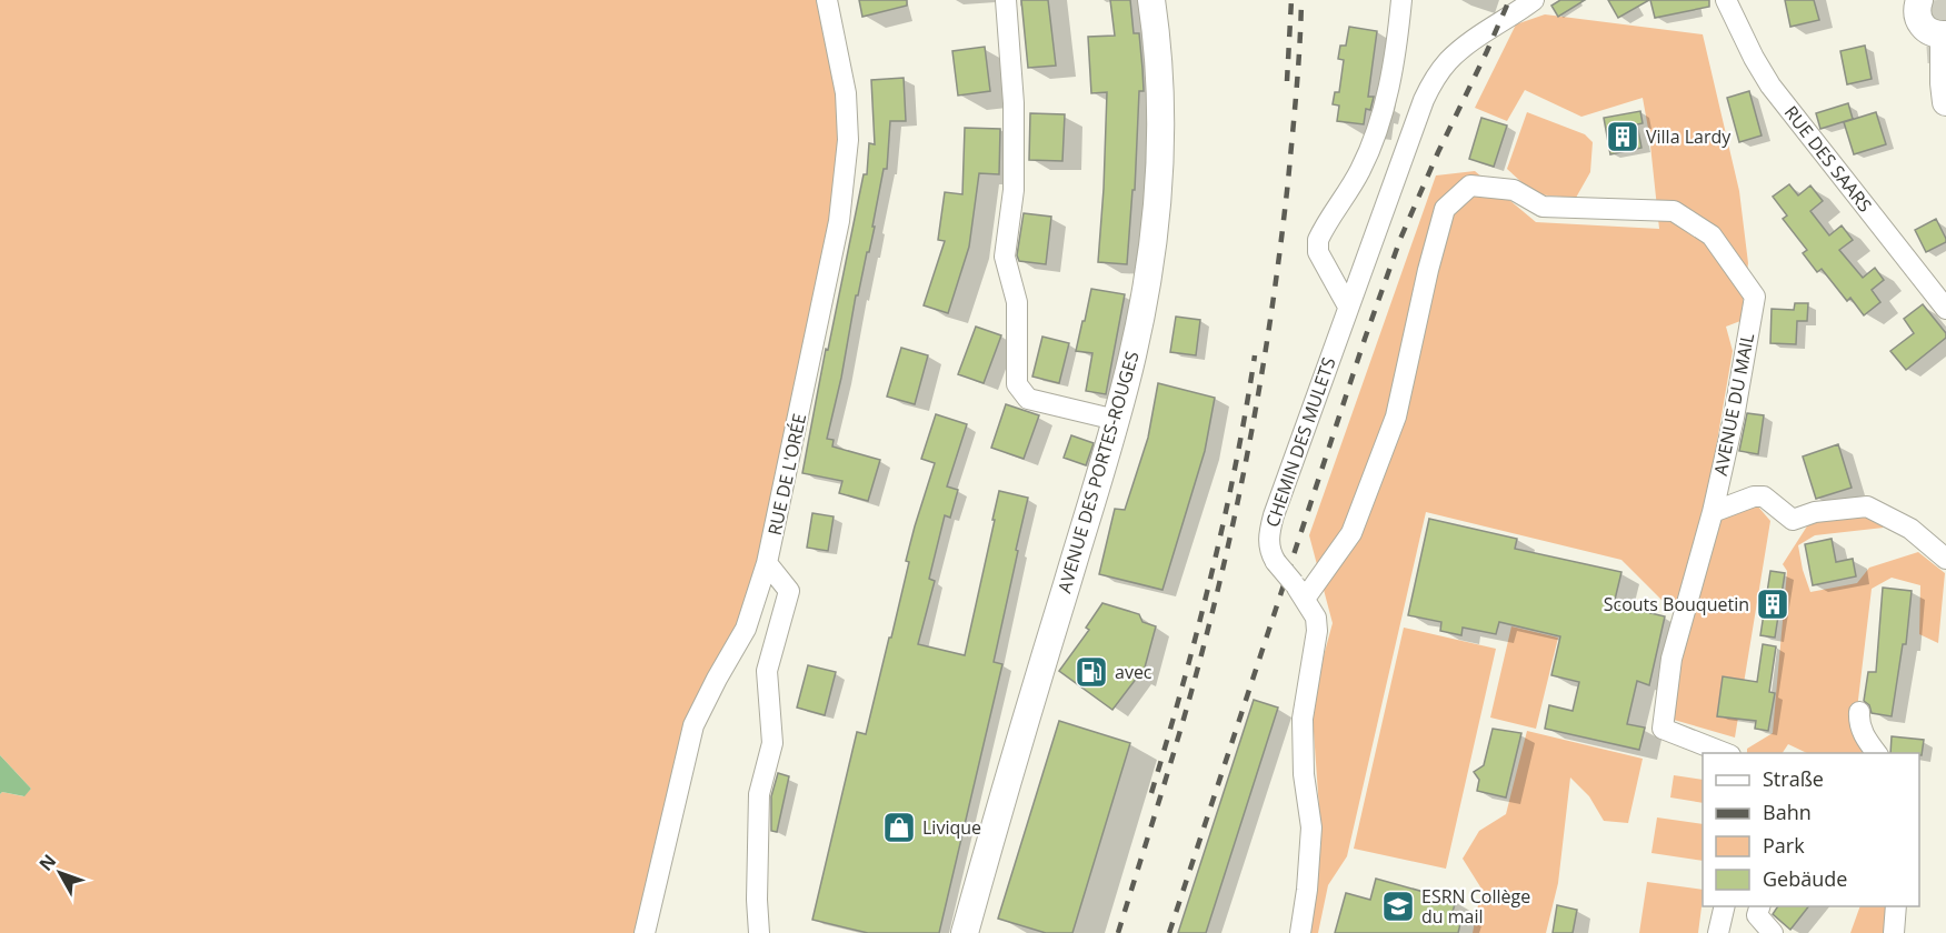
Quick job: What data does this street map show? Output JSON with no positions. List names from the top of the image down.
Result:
{
  "streets": {
    "main road": ["AVENUE DES PORTES-ROUGES"],
    "street": [
      "RUE DES SAARS",
      "AVENUE DU MAIL",
      "CHEMIN DES MULETS",
      "RUE DE L'ORÉE"
    ]
  },
  "crossings": [
    ["AVENUE DU MAIL", "CHEMIN DES MULETS"]
  ],
  "places": {
    "building": ["Villa Lardy", "Scouts Bouquetin"],
    "fuel station": ["avec"],
    "shop": ["Livique"],
    "school or university": ["ESRN Collège du mail"]
  },
  "legend": [
    "Straße",
    "Bahn",
    "Park",
    "Gebäude"
  ],
  "north": "top left"
}
